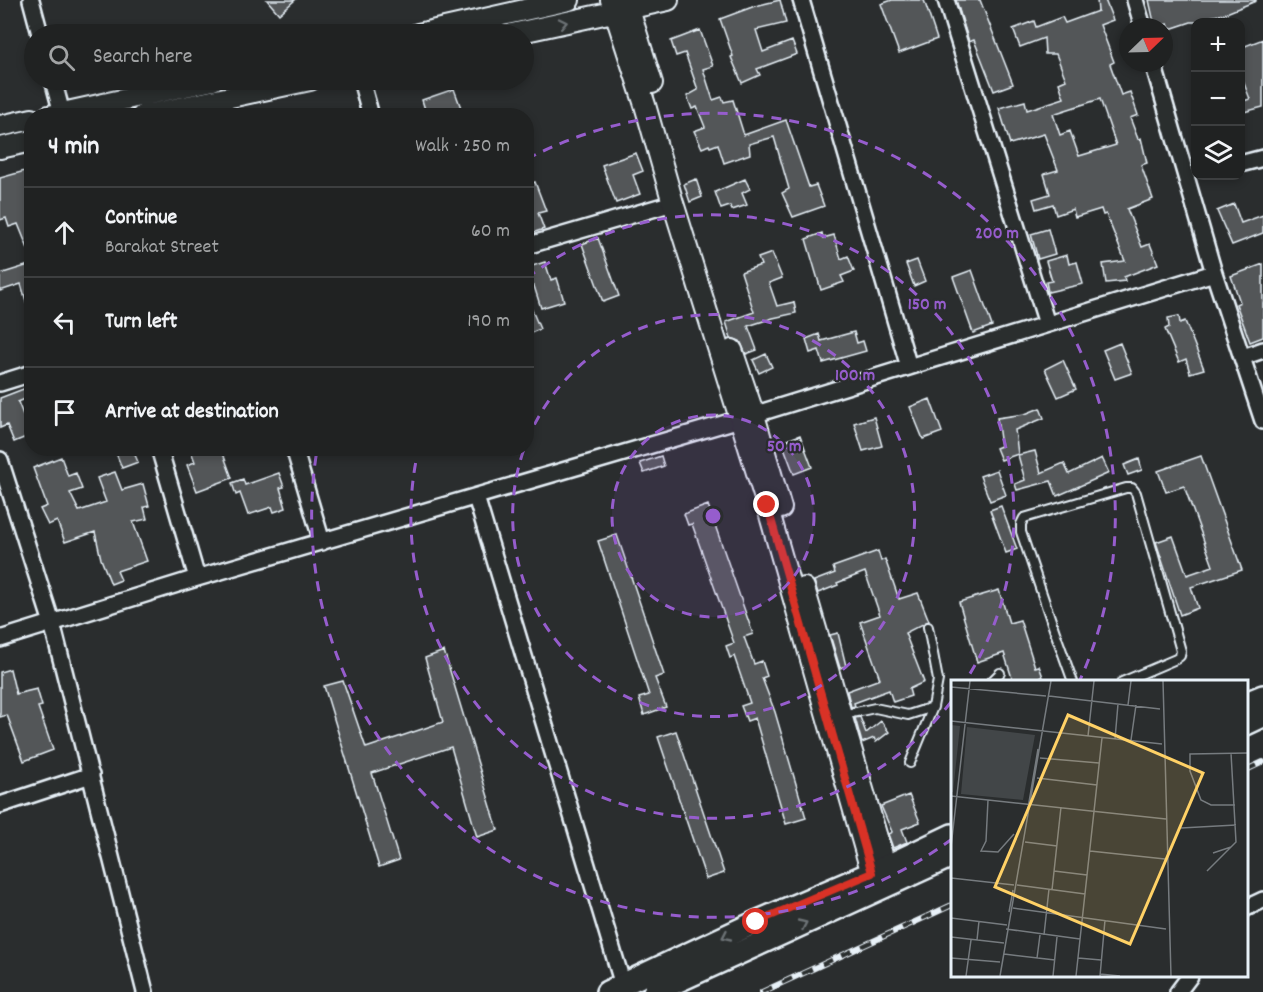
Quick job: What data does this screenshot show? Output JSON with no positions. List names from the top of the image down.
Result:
{
  "north": "top right",
  "page": {
    "map_buttons": ["+", "−"],
    "search": "Search here",
    "heading": ["4 min", "Walk · 250 m"],
    "list": [
      ["Continue", "Barakat Street", "60 m"],
      ["Turn left", "190 m"],
      "Arrive at destination"
    ]
  },
  "rings": [
    "200 m",
    "150 m",
    "100 m",
    "50 m"
  ]
}
